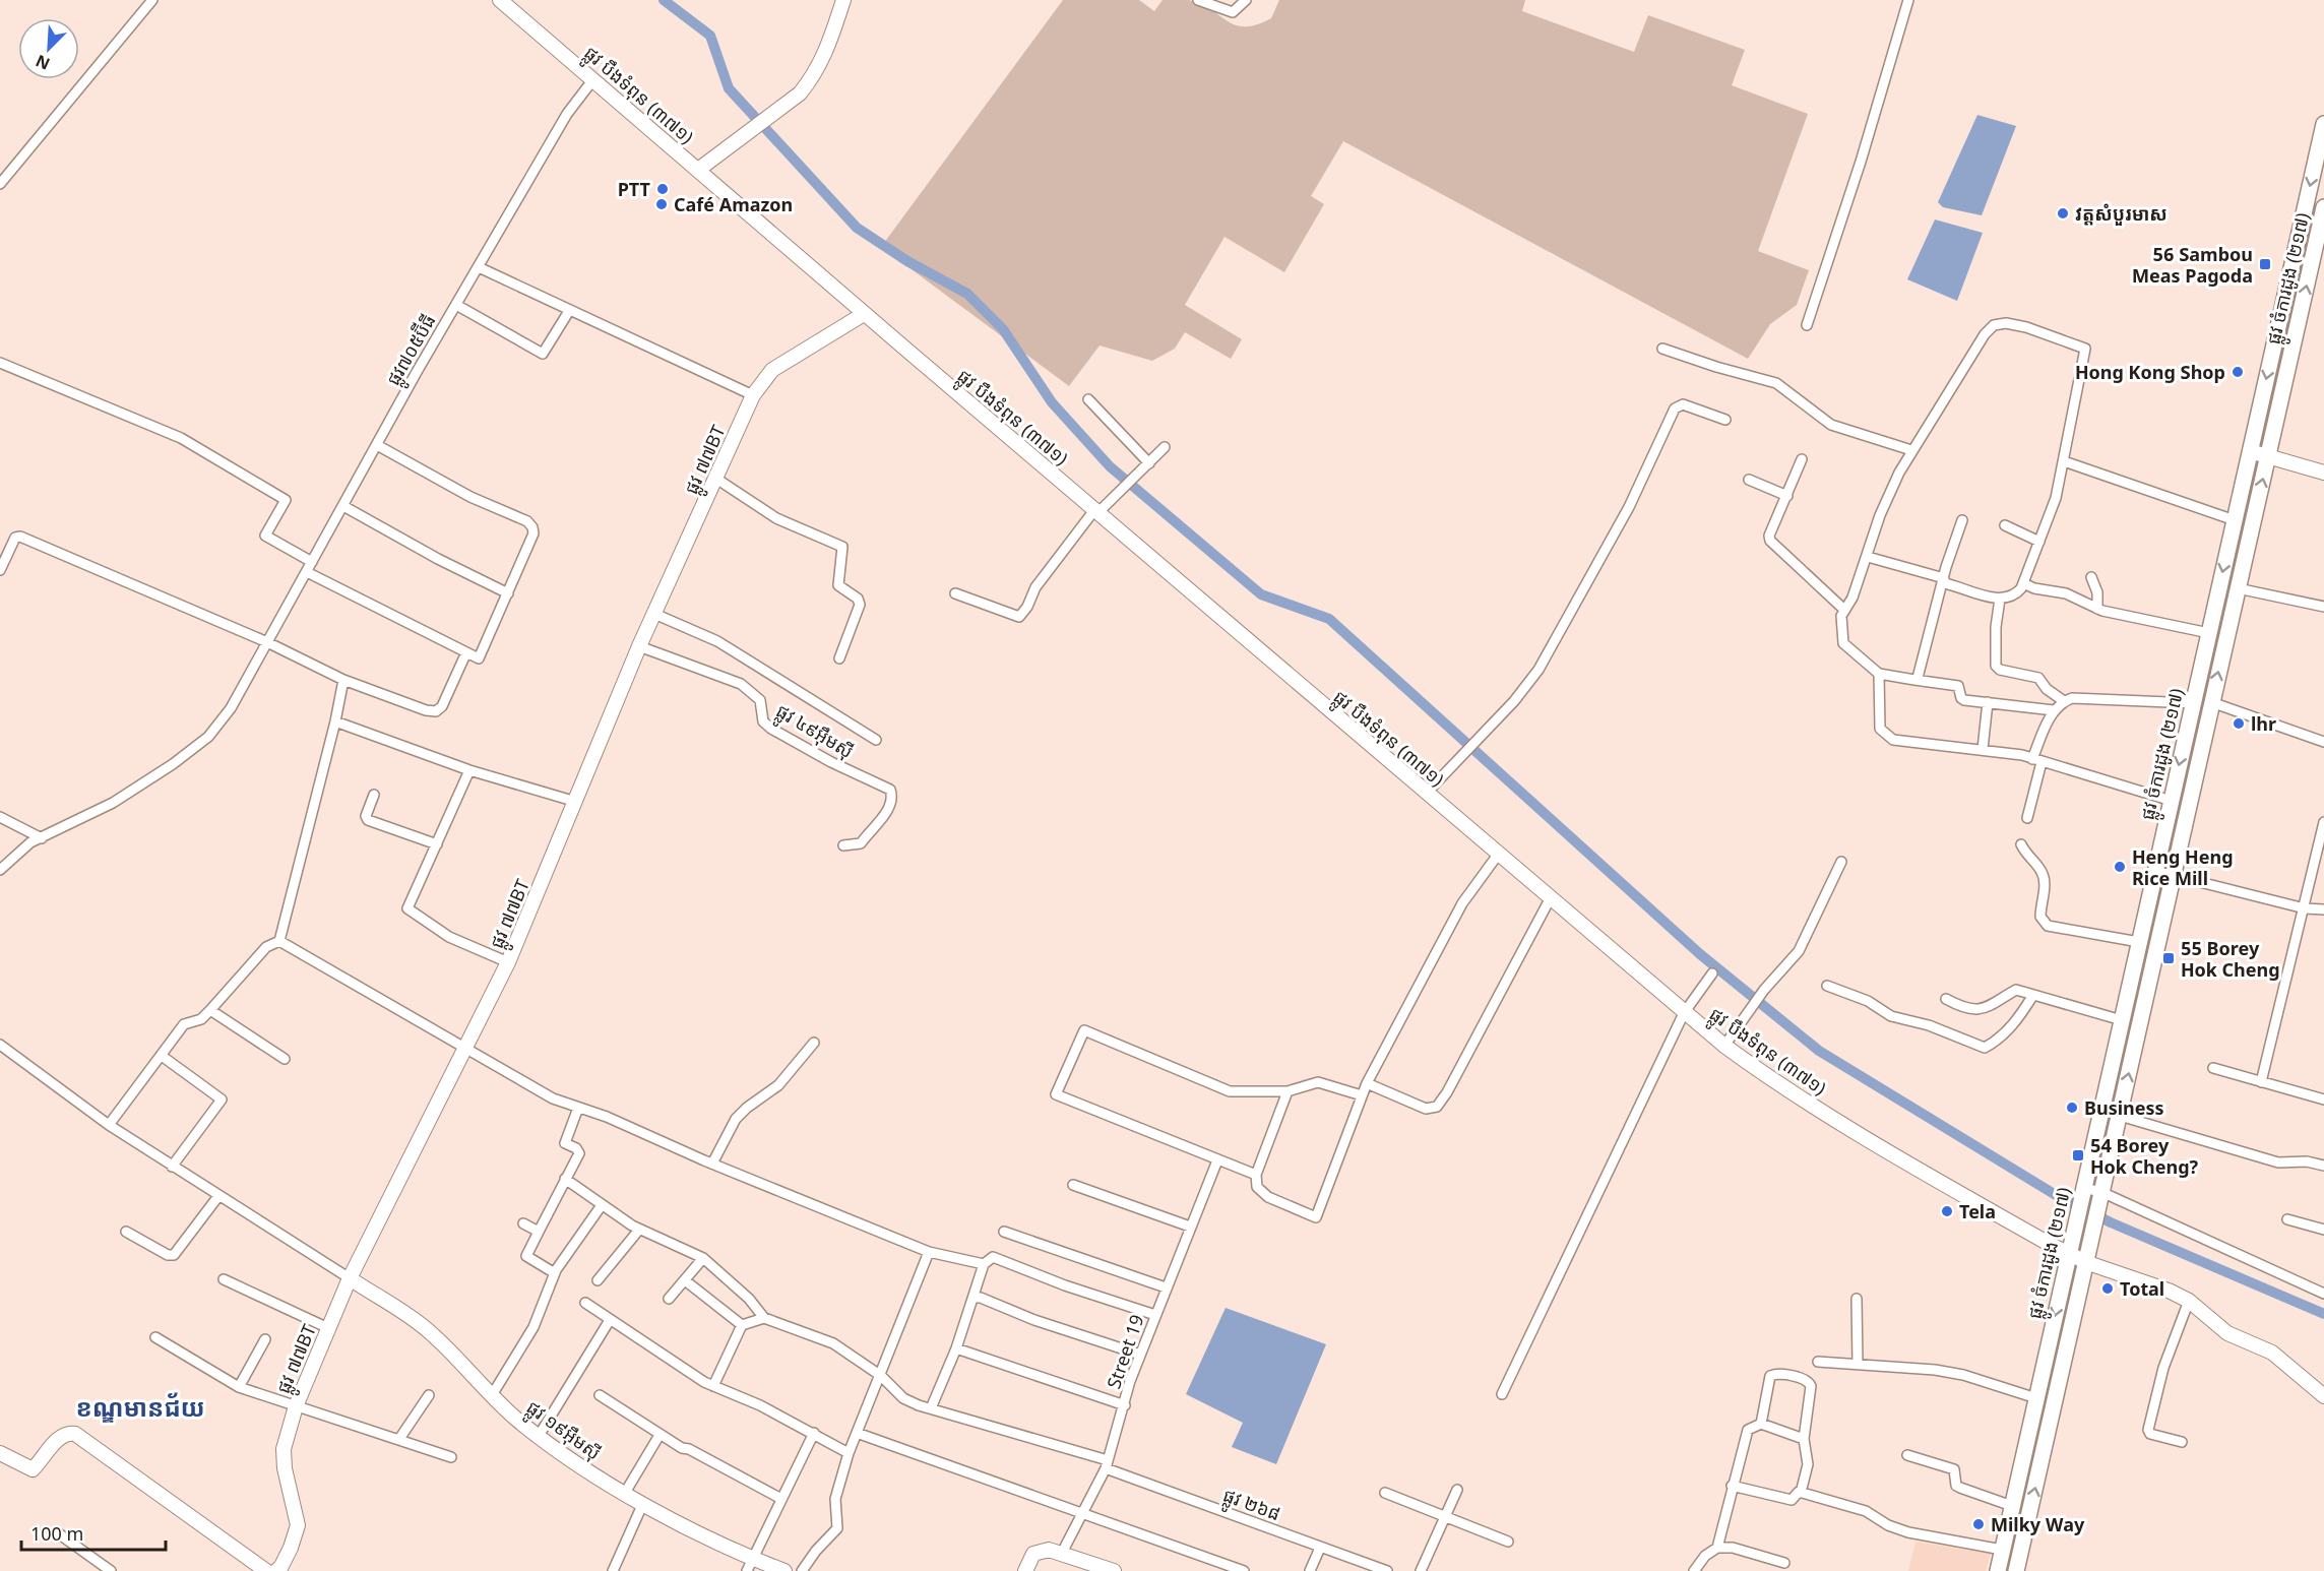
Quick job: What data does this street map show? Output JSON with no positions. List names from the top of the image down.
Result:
{
  "streets": {
    "main road": ["ផ្លូវ ចំការដូង (២១៧)"],
    "street": [
      "ផ្លូវ បឹងទំពុន (៣៧១)",
      "ផ្លូវ៧០៥ប៊ីធី",
      "ផ្លូវ ៧៧BT",
      "ផ្លូវ ៤៩អ៊ឹមស៊ី",
      "Street 19",
      "ផ្លូវ ១៩អ៊ឹមស៊ី",
      "ផ្លូវ ២៦៨"
    ]
  },
  "crossings": [
    ["ផ្លូវ បឹងទំពុន (៣៧១)", "ផ្លូវ ចំការដូង (២១៧)"],
    ["ផ្លូវ បឹងទំពុន (៣៧១)", "ផ្លូវ៧០៥ប៊ីធី"],
    ["ផ្លូវ បឹងទំពុន (៣៧១)", "ផ្លូវ ៧៧BT"],
    ["ផ្លូវ ៧៧BT", "ផ្លូវ ៤៩អ៊ឹមស៊ី"],
    ["ផ្លូវ ៧៧BT", "ផ្លូវ ១៩អ៊ឹមស៊ី"],
    ["Street 19", "ផ្លូវ ២៦៨"]
  ],
  "districts": ["ខណ្ឌមានជ័យ"],
  "places": {
    "other": [
      "PTT",
      "Café Amazon",
      "វត្តសំបួរមាស",
      "Hong Kong Shop",
      "lhr",
      "Heng Heng Rice Mill",
      "Business",
      "Tela",
      "Total",
      "Milky Way"
    ],
    "transit": ["56 Sambou Meas Pagoda", "55 Borey Hok Cheng", "54 Borey Hok Cheng?"]
  },
  "scale_bar": "100 m",
  "north": "bottom left"
}
